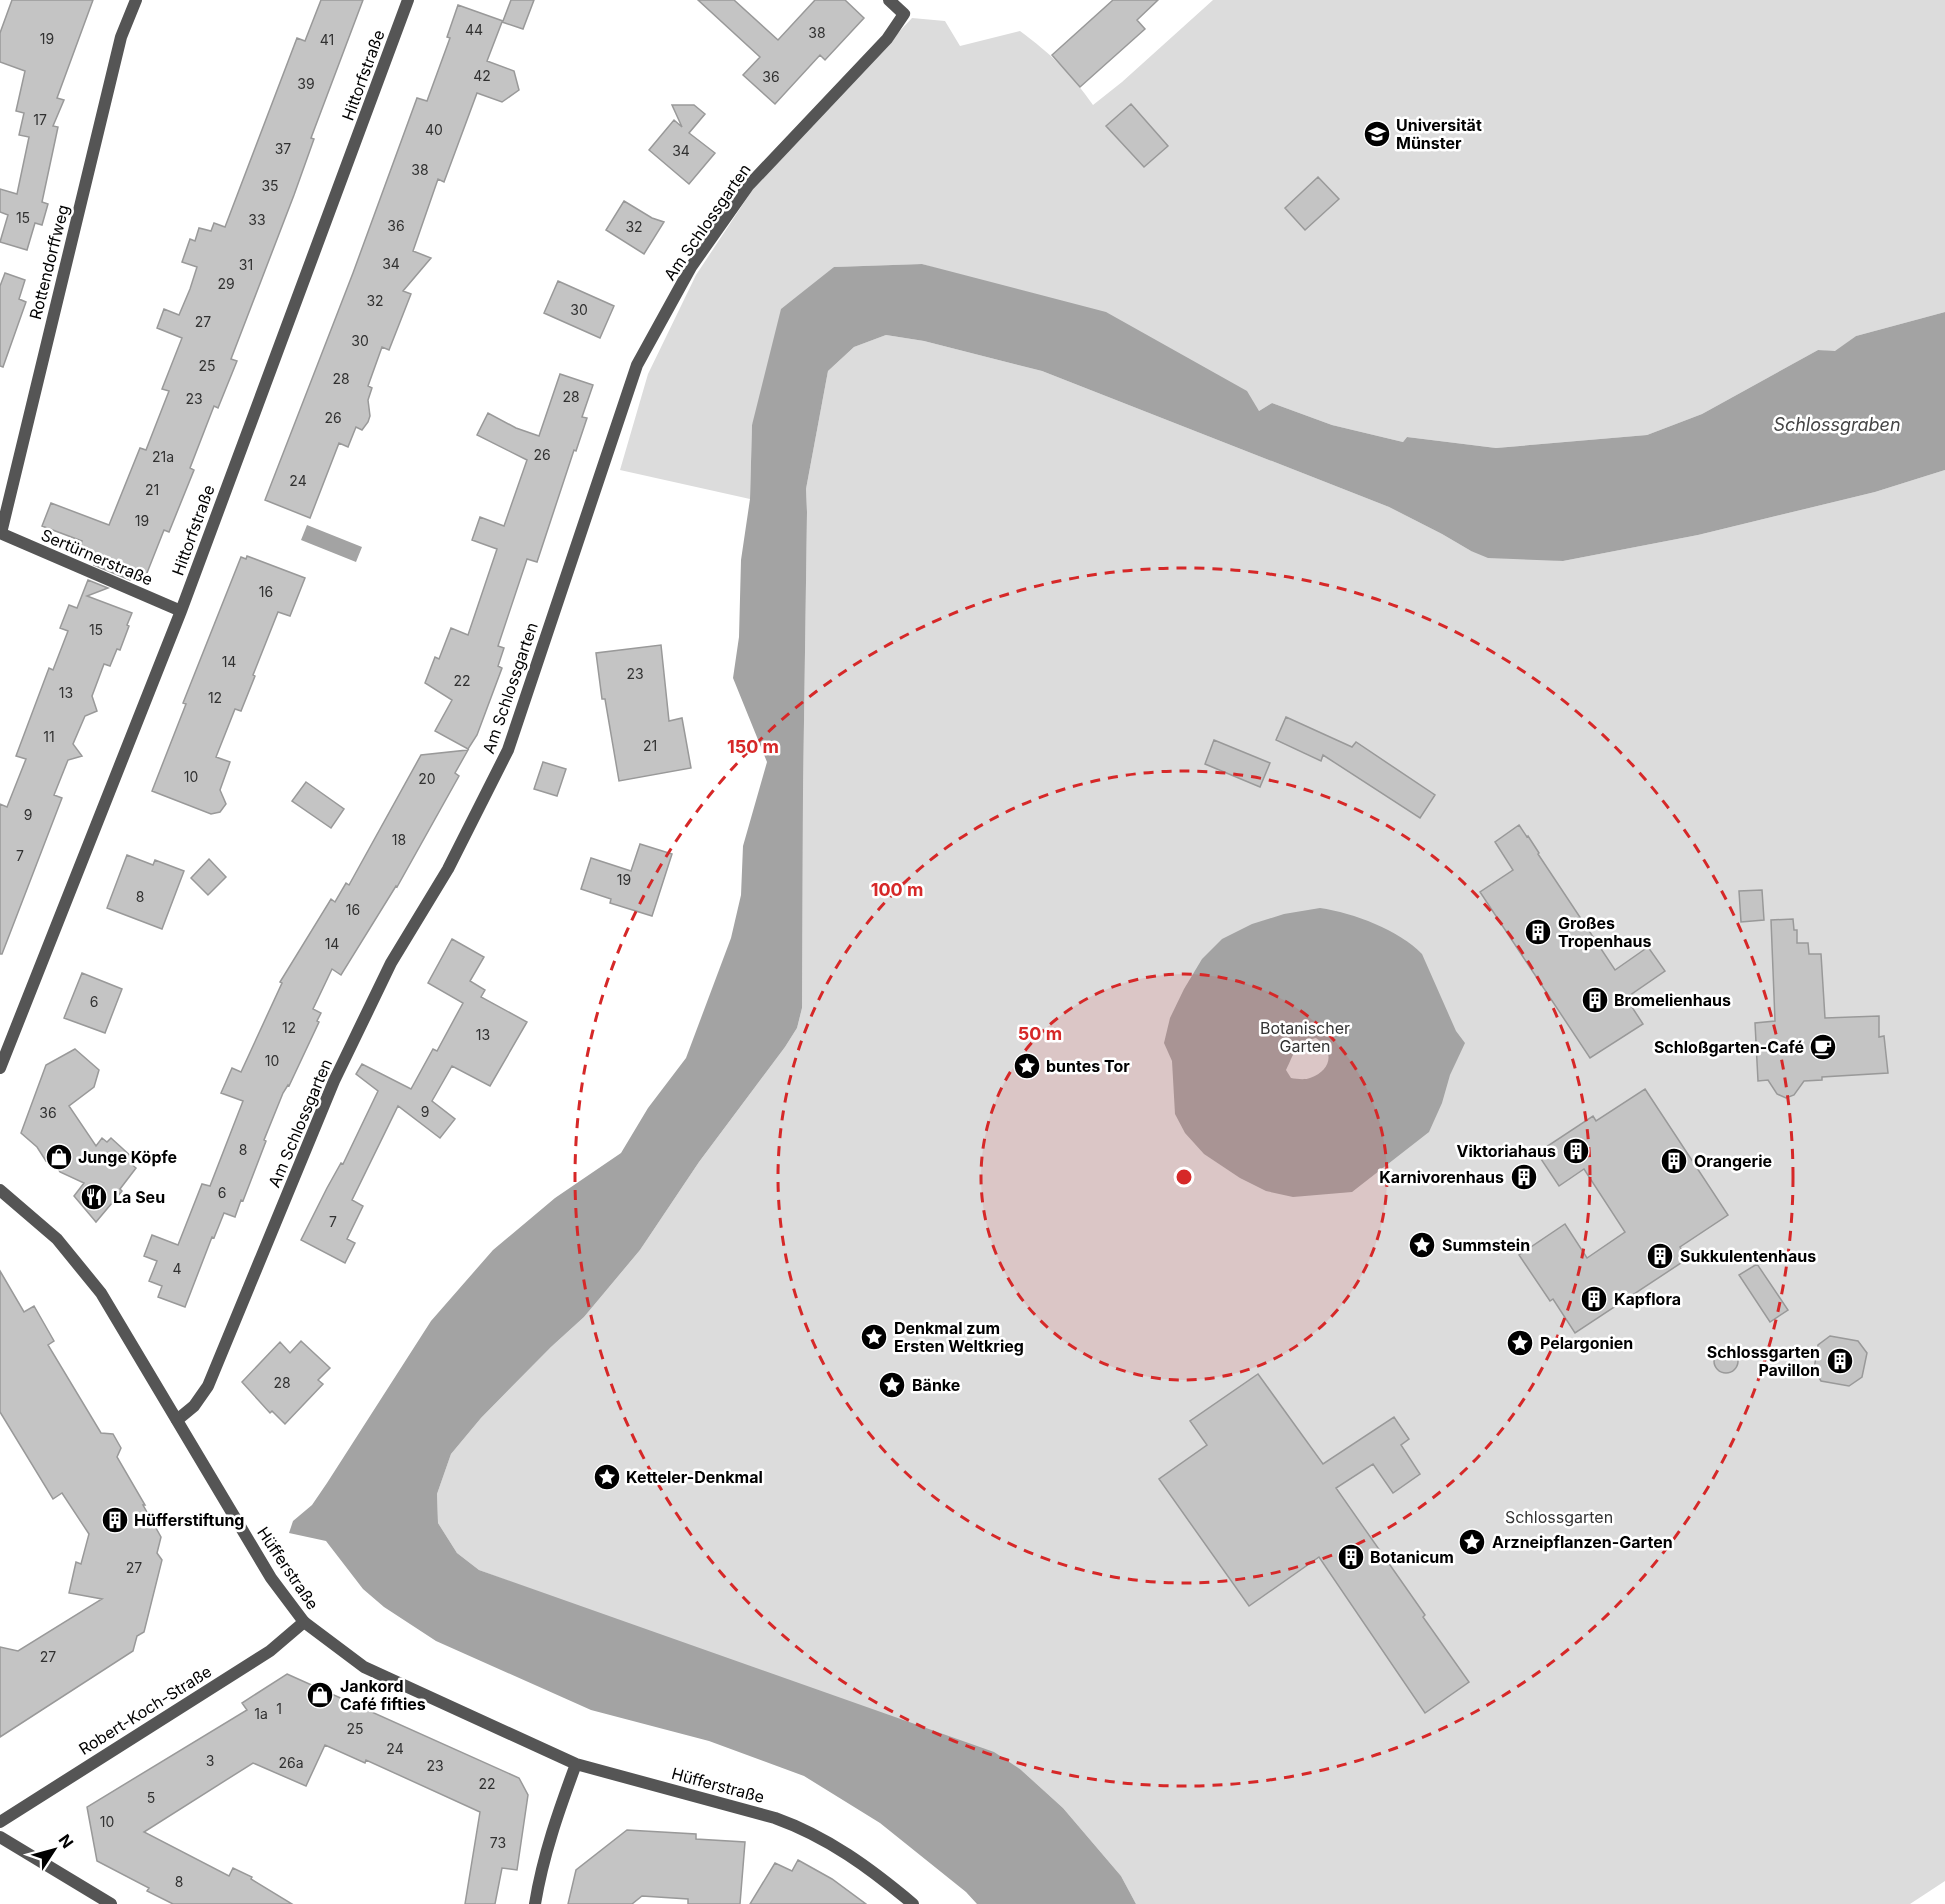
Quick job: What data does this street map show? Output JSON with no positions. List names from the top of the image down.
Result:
{
  "streets": {
    "street": [
      "Hittorfstraße",
      "Am Schlossgarten",
      "Rottendorffweg",
      "Sertürnerstraße",
      "Hüfferstraße",
      "Robert-Koch-Straße"
    ]
  },
  "crossings": [
    ["Hittorfstraße", "Sertürnerstraße"],
    ["Am Schlossgarten", "Hüfferstraße"],
    ["Rottendorffweg", "Sertürnerstraße"],
    ["Hüfferstraße", "Robert-Koch-Straße"]
  ],
  "water": ["Schlossgraben"],
  "parks": ["Botanischer Garten", "Schlossgarten"],
  "places": {
    "school or university": ["Universität Münster"],
    "building": [
      "Großes Tropenhaus",
      "Bromelienhaus",
      "Viktoriahaus",
      "Orangerie",
      "Karnivorenhaus",
      "Sukkulentenhaus",
      "Kapflora",
      "Schlossgarten Pavillon",
      "Hüfferstiftung",
      "Botanicum"
    ],
    "cafe": ["Schloßgarten-Café"],
    "place": [
      "buntes Tor",
      "Summstein",
      "Denkmal zum Ersten Weltkrieg",
      "Pelargonien",
      "Bänke",
      "Ketteler-Denkmal",
      "Arzneipflanzen-Garten"
    ],
    "shop": ["Junge Köpfe", "Jankord Café fifties"],
    "restaurant": ["La Seu"]
  },
  "house_numbers": [
    "44",
    "38",
    "19",
    "41",
    "42",
    "36",
    "39",
    "17",
    "40",
    "37",
    "34",
    "38",
    "35",
    "15",
    "33",
    "36",
    "32",
    "34",
    "31",
    "29",
    "32",
    "30",
    "27",
    "30",
    "25",
    "28",
    "28",
    "23",
    "26",
    "26",
    "21a",
    "24",
    "21",
    "19",
    "16",
    "15",
    "14",
    "23",
    "22",
    "13",
    "12",
    "11",
    "21",
    "10",
    "20",
    "9",
    "18",
    "7",
    "19",
    "8",
    "16",
    "14",
    "6",
    "12",
    "13",
    "10",
    "9",
    "36",
    "8",
    "6",
    "7",
    "4",
    "28",
    "27",
    "27",
    "1",
    "1a",
    "25",
    "24",
    "3",
    "26a",
    "23",
    "22",
    "5",
    "10",
    "73",
    "8"
  ],
  "north": "top right",
  "rings": ["150 m", "100 m", "50 m"]
}
